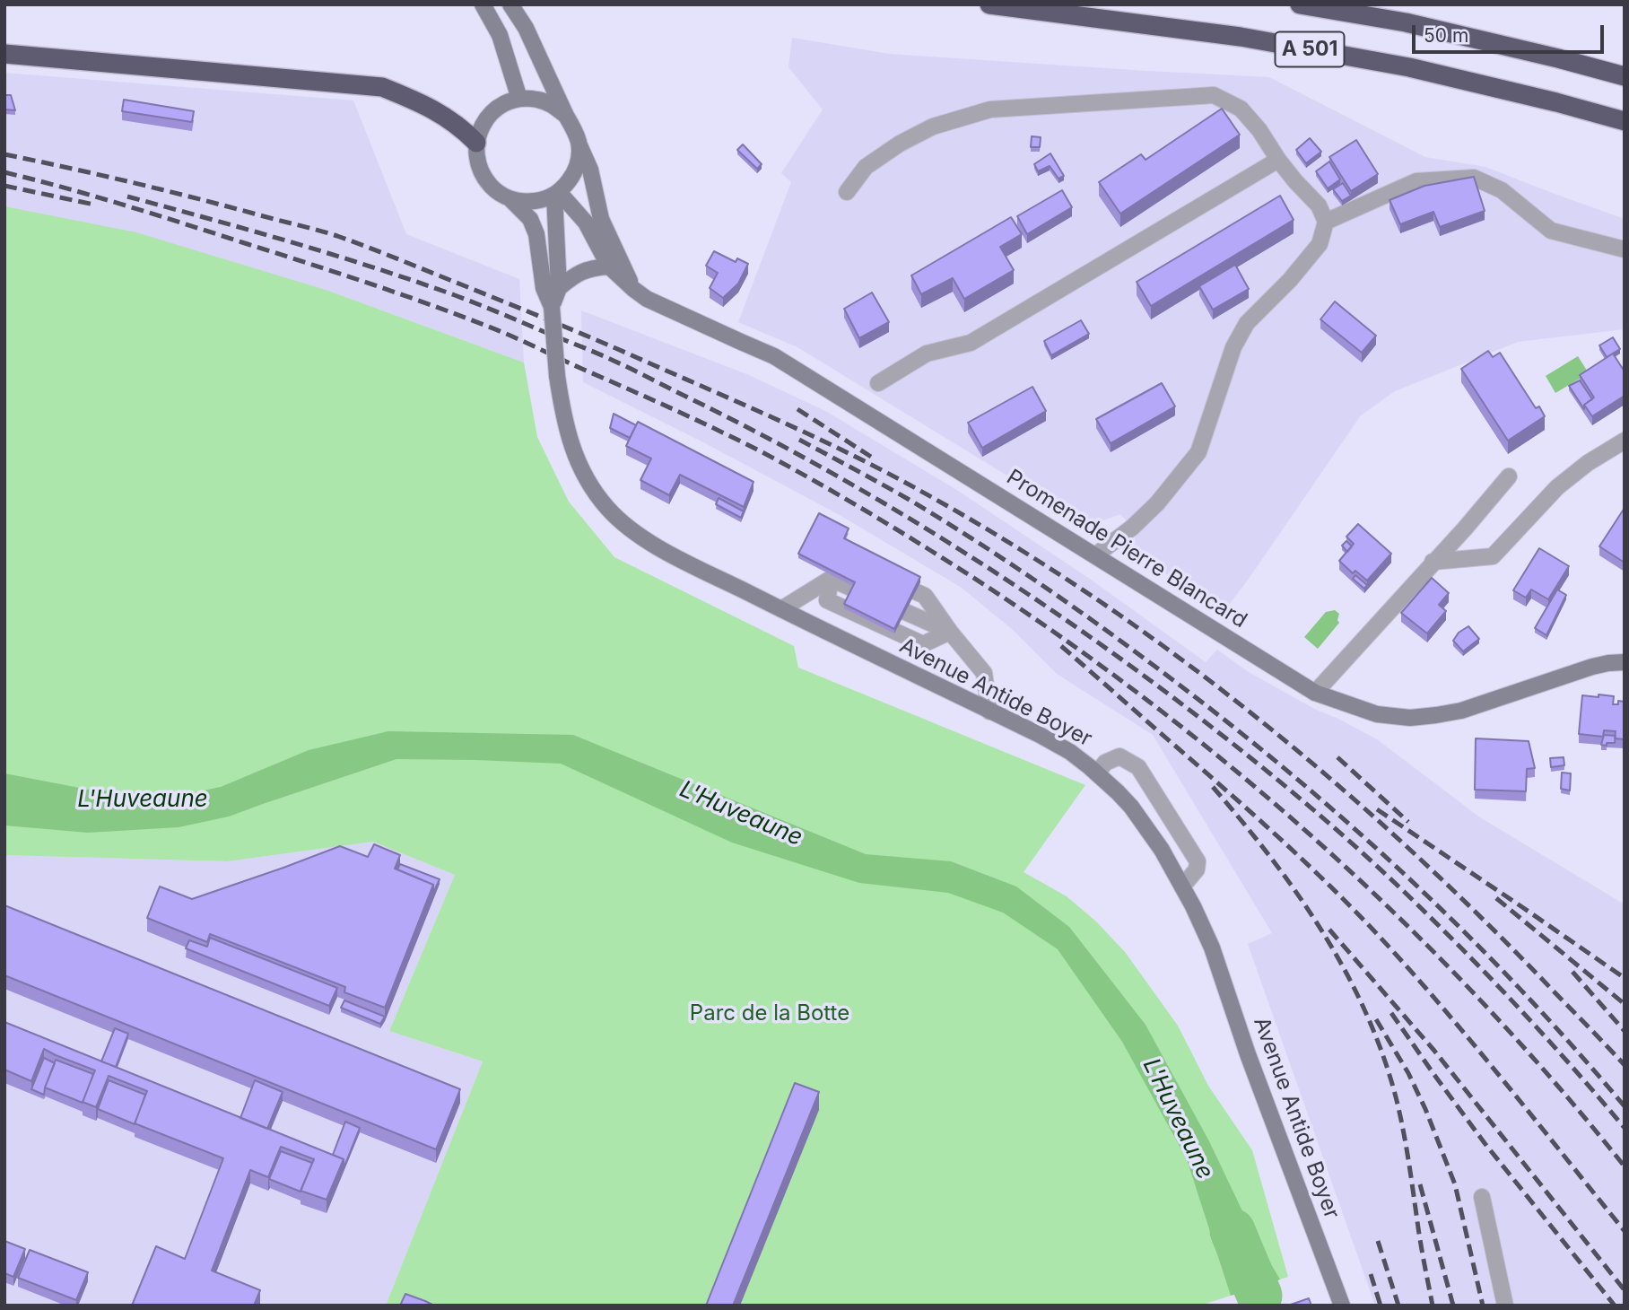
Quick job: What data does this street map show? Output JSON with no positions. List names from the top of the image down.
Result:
{
  "streets": {
    "highway": ["A 501"],
    "main road": ["Promenade Pierre Blancard", "Avenue Antide Boyer"]
  },
  "crossings": [
    ["Promenade Pierre Blancard", "Avenue Antide Boyer"]
  ],
  "water": ["L'Huveaune"],
  "parks": ["Parc de la Botte"],
  "scale_bar": "50 m"
}
